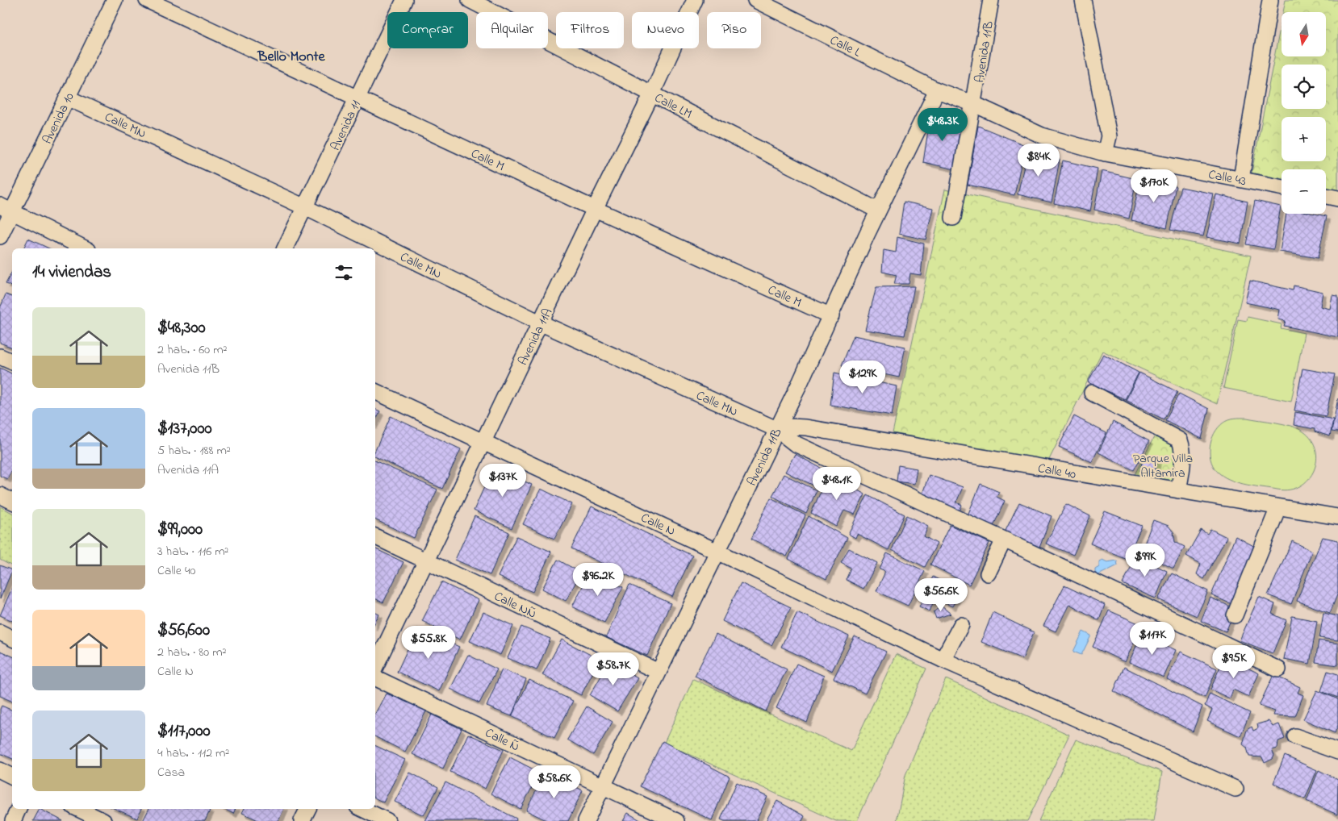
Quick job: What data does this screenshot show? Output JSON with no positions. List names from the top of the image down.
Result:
{
  "streets": {
    "street": [
      "Calle L",
      "Avenida 11B",
      "Calle LM",
      "Avenida 10",
      "Calle MN",
      "Avenida 11",
      "Calle M",
      "Calle 43",
      "Avenida 11A",
      "Calle 40",
      "Calle N",
      "Calle NÑ",
      "Calle Ñ"
    ]
  },
  "crossings": [
    ["Calle L", "Avenida 11B"],
    ["Calle L", "Calle 43"],
    ["Avenida 11B", "Calle LM"],
    ["Avenida 11B", "Calle MN"],
    ["Avenida 11B", "Calle M"],
    ["Avenida 11B", "Calle 43"],
    ["Avenida 11B", "Calle 40"],
    ["Avenida 11B", "Calle N"],
    ["Avenida 11B", "Calle NÑ"],
    ["Avenida 11B", "Calle Ñ"],
    ["Calle LM", "Avenida 11A"],
    ["Avenida 10", "Calle MN"],
    ["Calle MN", "Avenida 11"],
    ["Calle MN", "Avenida 11A"],
    ["Calle MN", "Calle 40"],
    ["Avenida 11", "Calle M"],
    ["Calle M", "Avenida 11A"],
    ["Avenida 11A", "Calle N"],
    ["Avenida 11A", "Calle NÑ"]
  ],
  "districts": ["Bello Monte"],
  "parks": ["Parque Villa Altamira"],
  "north": "bottom",
  "page": {
    "map_buttons": ["+", "−"],
    "chip": [
      "Comprar",
      "Alquilar",
      "Filtros",
      "Nuevo",
      "Piso"
    ],
    "price": [
      "$48.3K",
      "$84K",
      "$170K",
      "$129K",
      "$137K",
      "$48.1K",
      "$99K",
      "$96.2K",
      "$56.6K",
      "$117K",
      "$55.8K",
      "$95K",
      "$58.7K",
      "$58.6K"
    ],
    "heading": "14 viviendas",
    "list": [
      {
        "name": "$48,300",
        "note": "2 hab. · 60 m² · Avenida 11B"
      },
      {
        "name": "$137,000",
        "note": "5 hab. · 188 m² · Avenida 11A"
      },
      {
        "name": "$99,000",
        "note": "3 hab. · 116 m² · Calle 40"
      },
      {
        "name": "$56,600",
        "note": "2 hab. · 80 m² · Calle N"
      },
      {
        "name": "$117,000",
        "note": "4 hab. · 112 m² · Casa"
      }
    ]
  }
}
